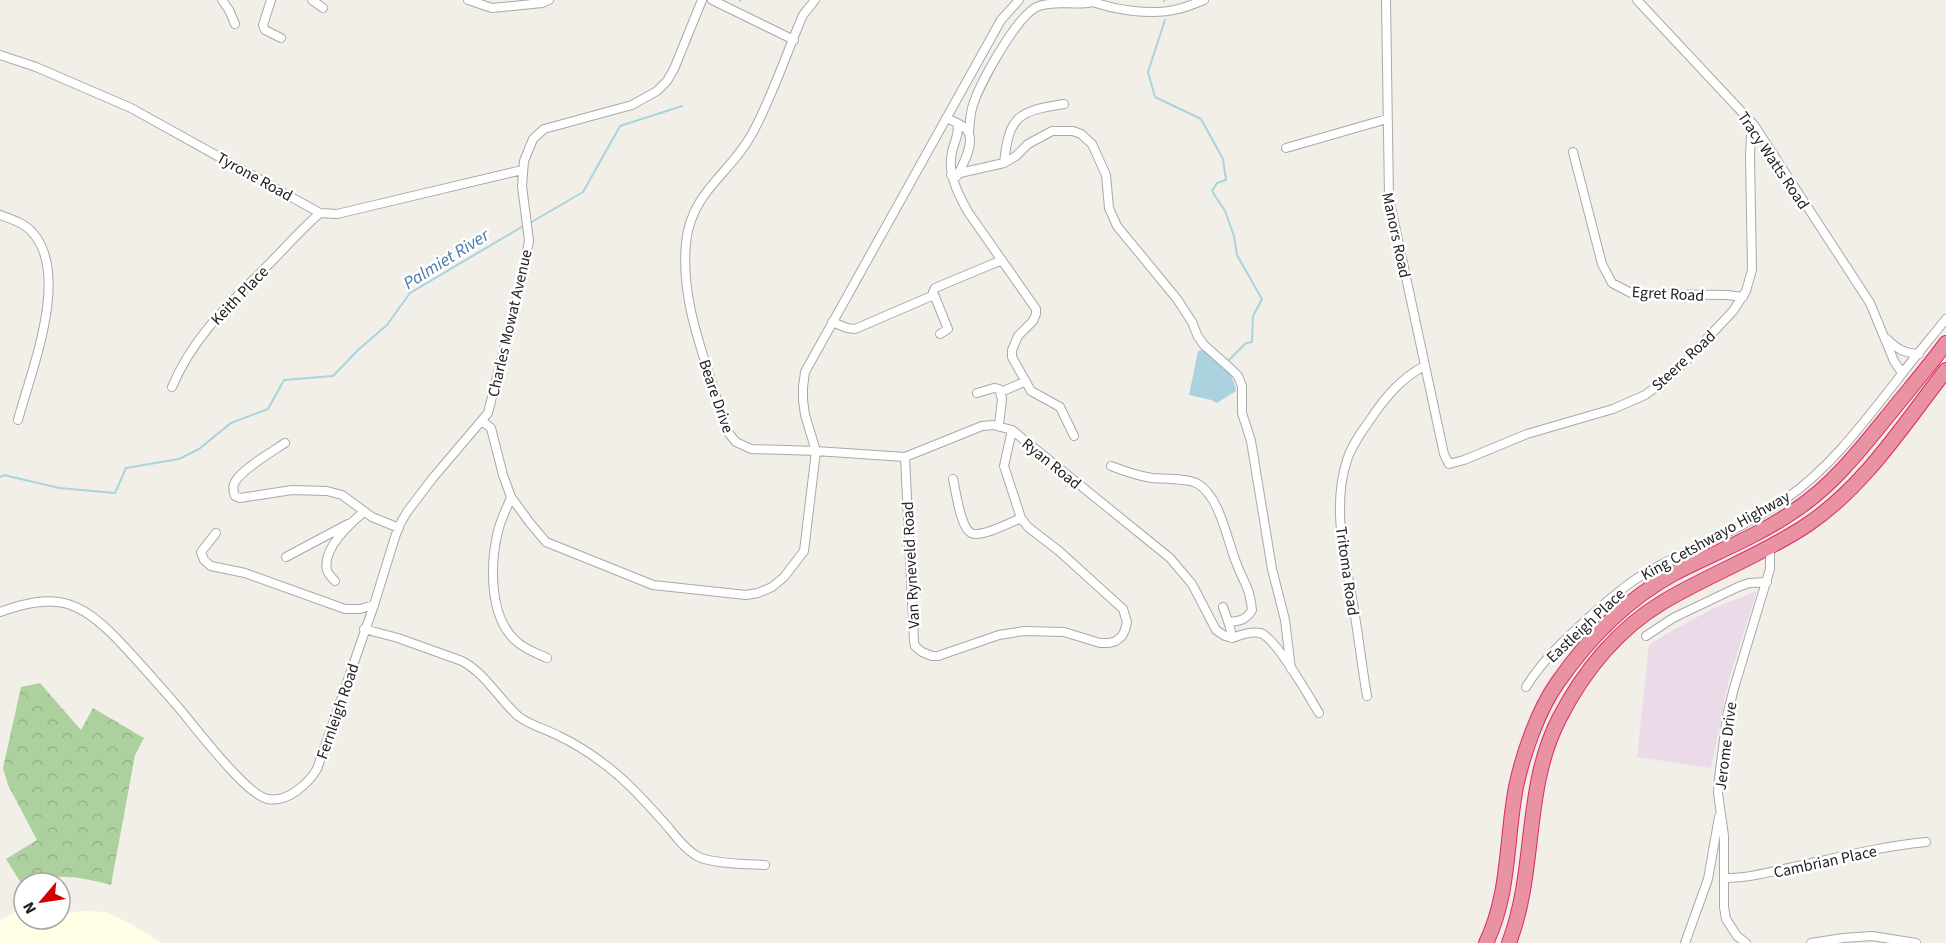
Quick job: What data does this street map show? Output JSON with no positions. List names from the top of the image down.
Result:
{
  "streets": {
    "highway": ["King Cetshwayo Highway"],
    "street": [
      "Tracy Watts Road",
      "Tyrone Road",
      "Manors Road",
      "Egret Road",
      "Keith Place",
      "Charles Mowat Avenue",
      "Steere Road",
      "Beare Drive",
      "Ryan Road",
      "Van Ryneveld Road",
      "Tritoma Road",
      "Eastleigh Place",
      "Fernleigh Road",
      "Jerome Drive",
      "Cambrian Place"
    ]
  },
  "crossings": [
    ["Tracy Watts Road", "Steere Road"],
    ["Tracy Watts Road", "Eastleigh Place"],
    ["Tyrone Road", "Keith Place"],
    ["Manors Road", "Steere Road"],
    ["Manors Road", "Tritoma Road"],
    ["Egret Road", "Steere Road"],
    ["Charles Mowat Avenue", "Fernleigh Road"],
    ["King Cetshwayo Highway", "Jerome Drive"],
    ["Jerome Drive", "Cambrian Place"]
  ],
  "water": ["Palmiet River"],
  "north": "bottom left"
}
